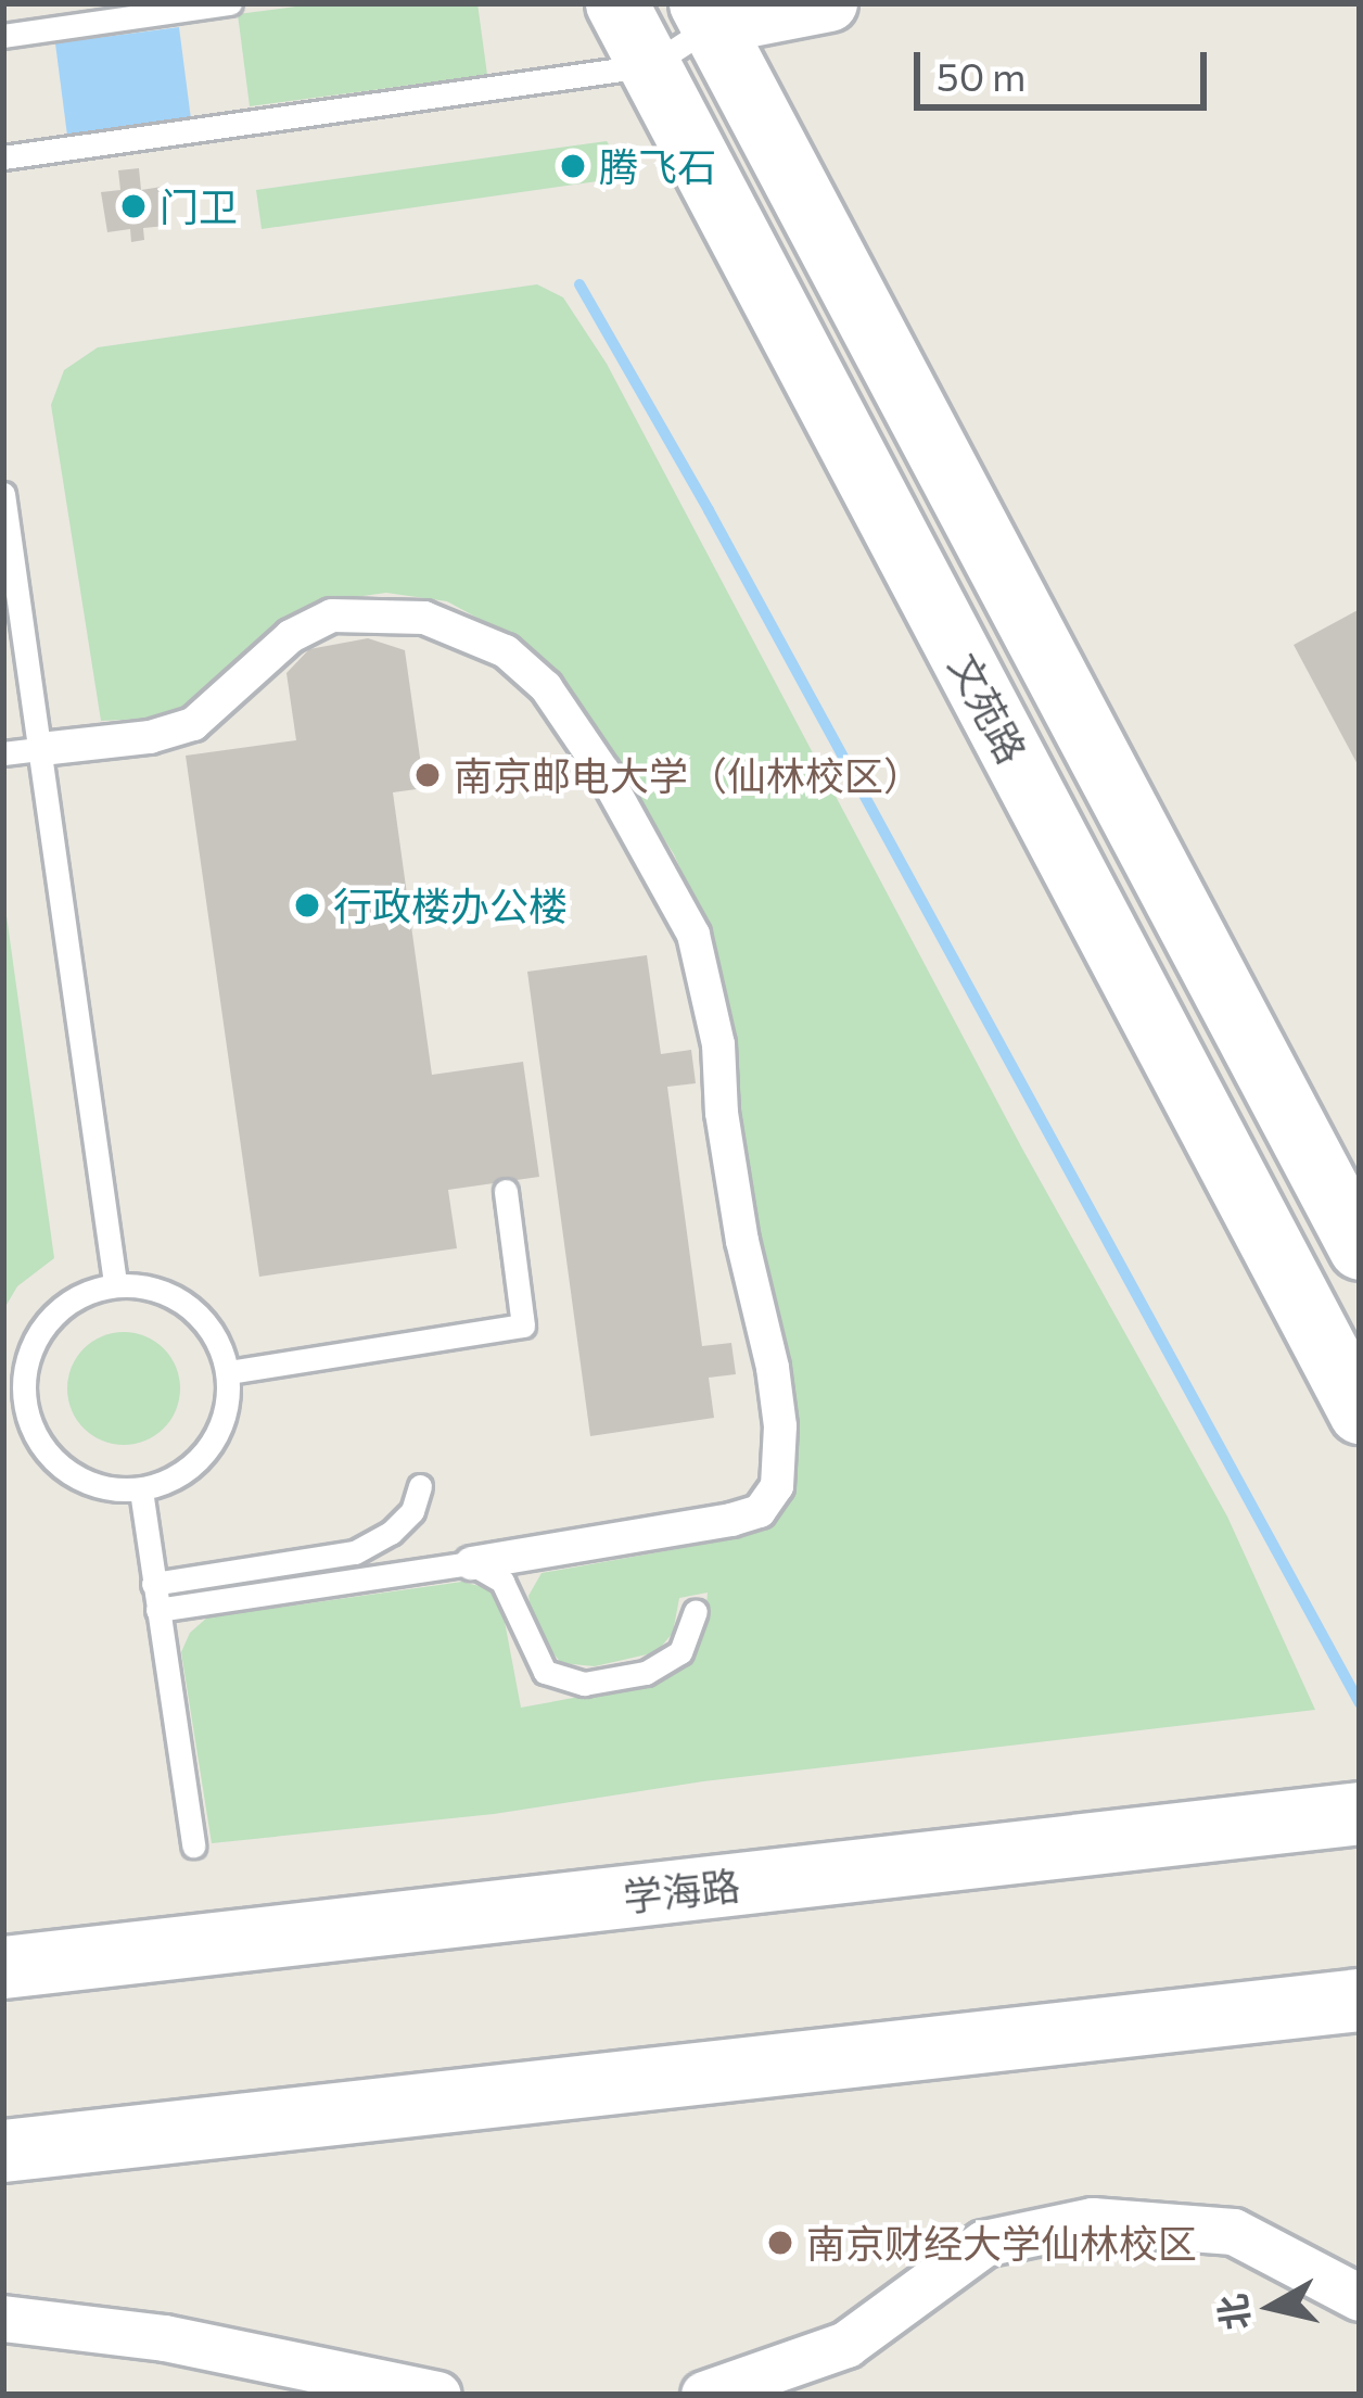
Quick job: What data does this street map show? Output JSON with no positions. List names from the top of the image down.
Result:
{
  "streets": {
    "main road": ["文苑路", "学海路"]
  },
  "places": [
    "腾飞石",
    "门卫",
    "南京邮电大学（仙林校区）",
    "行政楼办公楼",
    "南京财经大学仙林校区"
  ],
  "scale_bar": "50 m",
  "north": "left"
}
